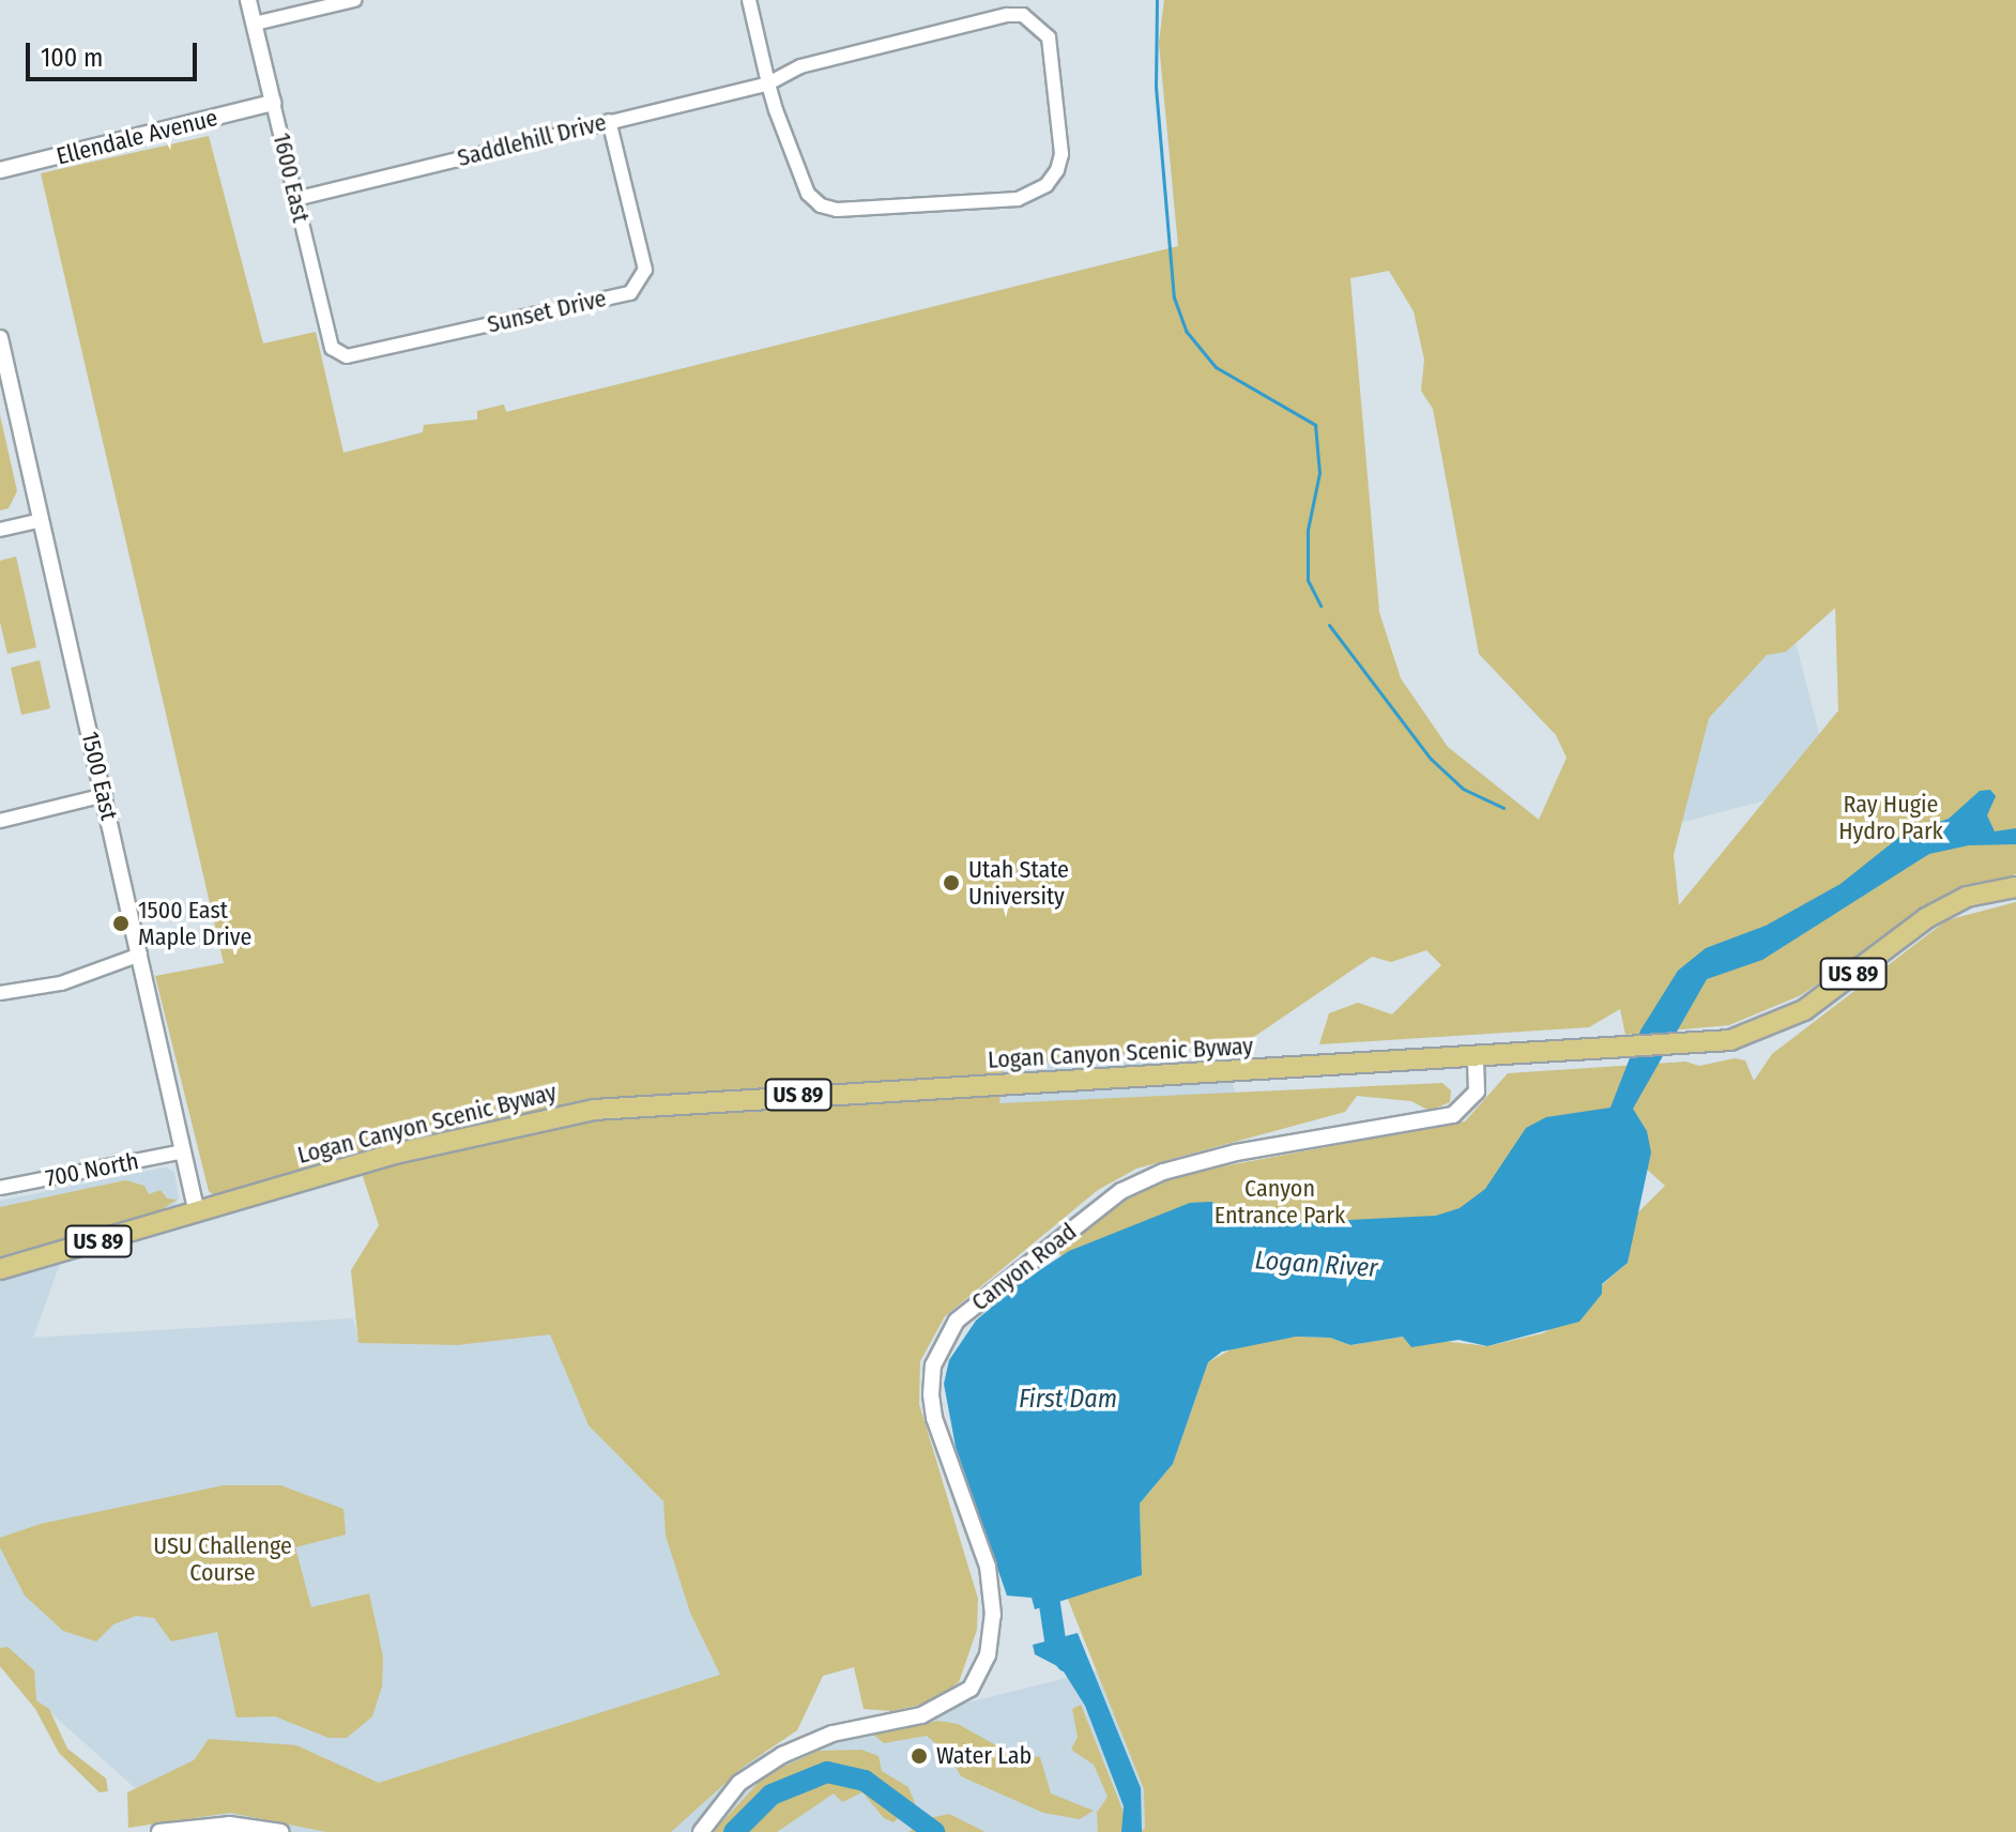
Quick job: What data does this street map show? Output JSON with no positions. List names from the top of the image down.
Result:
{
  "streets": {
    "main road": ["US 89", "Logan Canyon Scenic Byway"],
    "street": [
      "Ellendale Avenue",
      "Saddlehill Drive",
      "1600 East",
      "Sunset Drive",
      "1500 East",
      "700 North",
      "Canyon Road"
    ]
  },
  "crossings": [
    ["Ellendale Avenue", "1600 East"],
    ["Saddlehill Drive", "1600 East"],
    ["Saddlehill Drive", "Sunset Drive"],
    ["1600 East", "Sunset Drive"],
    ["1500 East", "US 89"],
    ["1500 East", "Logan Canyon Scenic Byway"],
    ["1500 East", "700 North"],
    ["US 89", "Logan Canyon Scenic Byway"],
    ["Logan Canyon Scenic Byway", "Canyon Road"]
  ],
  "water": ["Logan River", "First Dam"],
  "parks": ["Ray Hugie Hydro Park", "Canyon Entrance Park", "USU Challenge Course"],
  "places": ["Utah State University", "1500 East Maple Drive", "Water Lab"],
  "scale_bar": "100 m"
}
